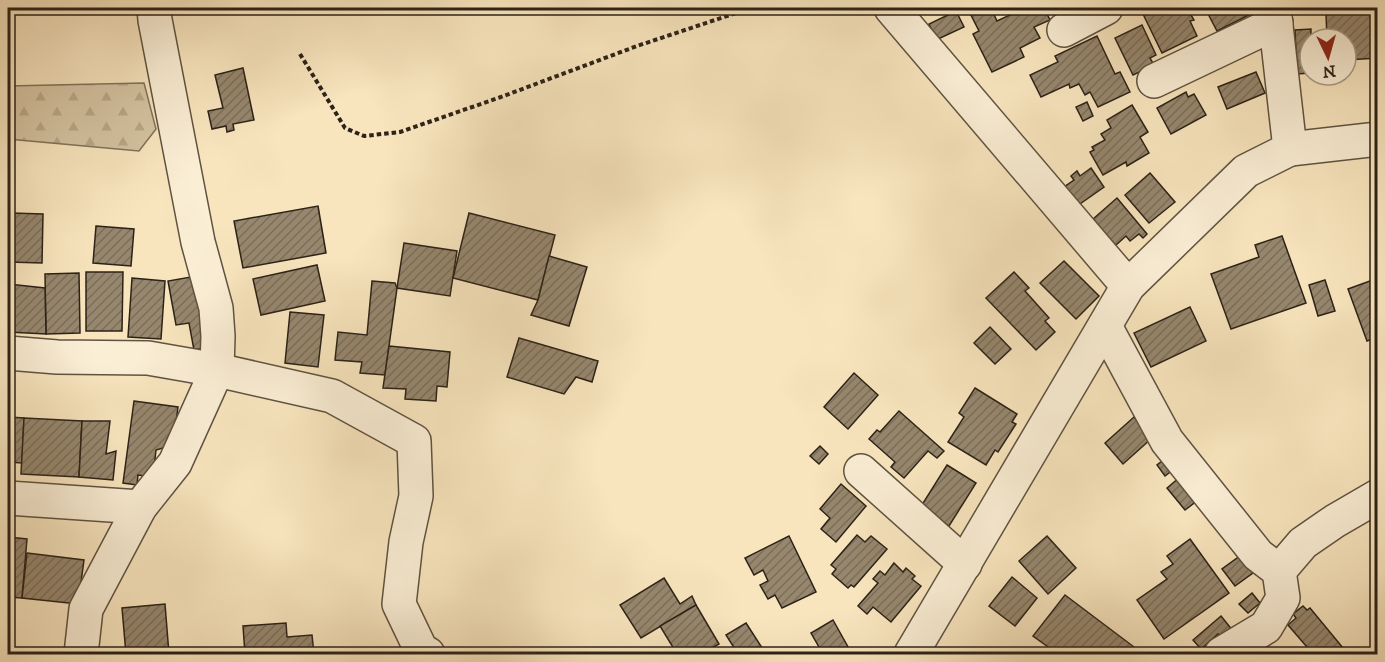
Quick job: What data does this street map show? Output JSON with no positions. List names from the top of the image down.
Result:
{
  "north": "bottom"
}
